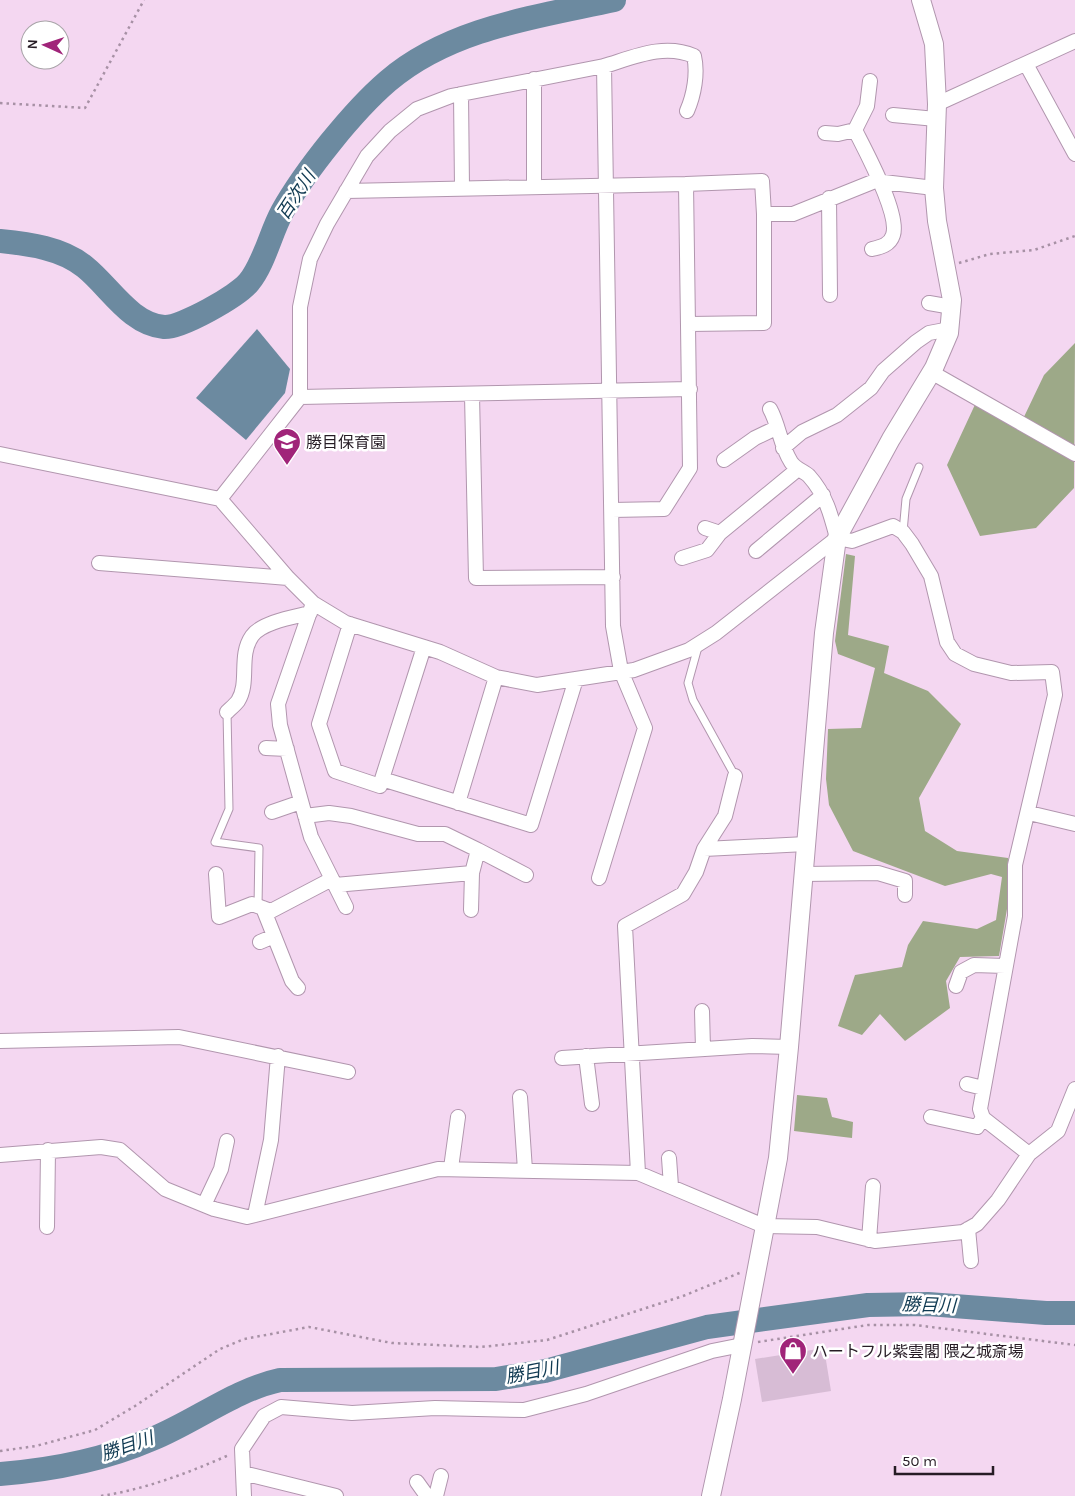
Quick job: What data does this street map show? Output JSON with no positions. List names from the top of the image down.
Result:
{
  "water": ["百次川", "勝目川"],
  "places": {
    "school or university": ["勝目保育園"],
    "shop": ["ハートフル紫雲閣 隈之城斎場"]
  },
  "scale_bar": "50 m",
  "north": "left"
}
